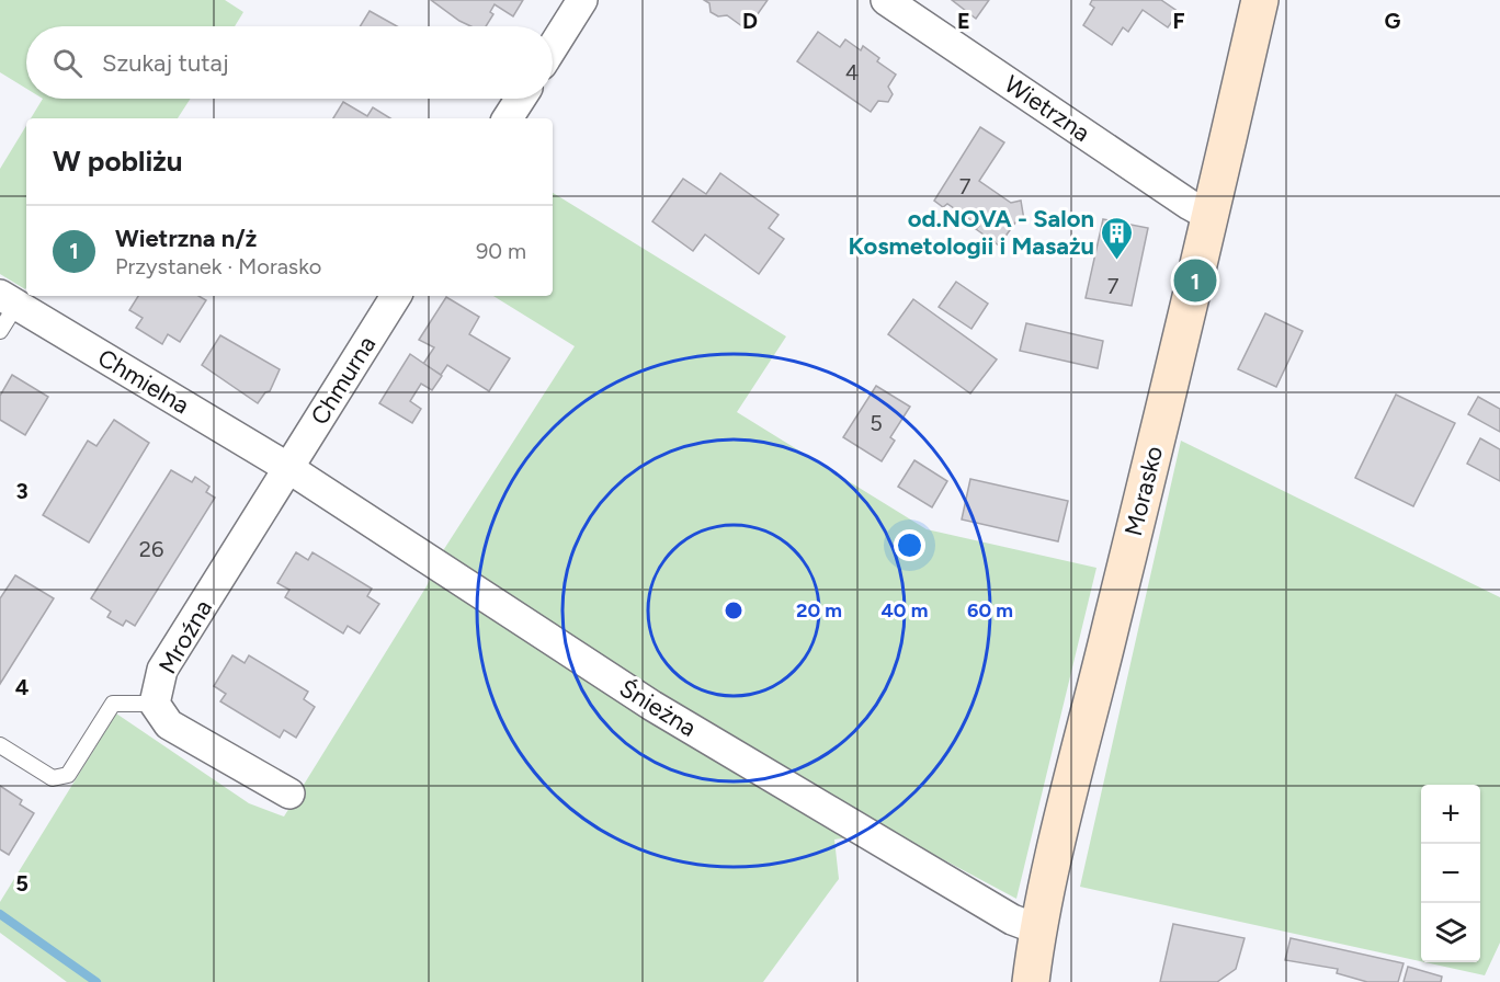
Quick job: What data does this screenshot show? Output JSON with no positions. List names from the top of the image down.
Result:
{
  "streets": {
    "street": [
      "Wietrzna",
      "Chmurna",
      "Chmielna",
      "Morasko",
      "Mroźna",
      "Śnieżna"
    ]
  },
  "crossings": [
    ["Wietrzna", "Morasko"],
    ["Chmurna", "Chmielna"],
    ["Chmurna", "Mroźna"],
    ["Chmurna", "Śnieżna"],
    ["Chmielna", "Mroźna"],
    ["Chmielna", "Śnieżna"],
    ["Morasko", "Śnieżna"],
    ["Mroźna", "Śnieżna"]
  ],
  "places": {
    "building": ["od.NOVA - Salon Kosmetologii i Masażu"]
  },
  "house_numbers": [
    "4",
    "7",
    "7",
    "5",
    "26"
  ],
  "page": {
    "search": "Szukaj tutaj",
    "heading": "W pobliżu",
    "list": [
      {
        "mark": "1",
        "name": "Wietrzna n/ż",
        "note": "Przystanek · Morasko",
        "value": "90 m"
      }
    ],
    "pins": "1",
    "map_buttons": ["+", "−"]
  },
  "grid": {
    "columns": [
      "D",
      "E",
      "F",
      "G"
    ],
    "rows": ["3", "4", "5"]
  },
  "rings": ["20 m", "40 m", "60 m"]
}
